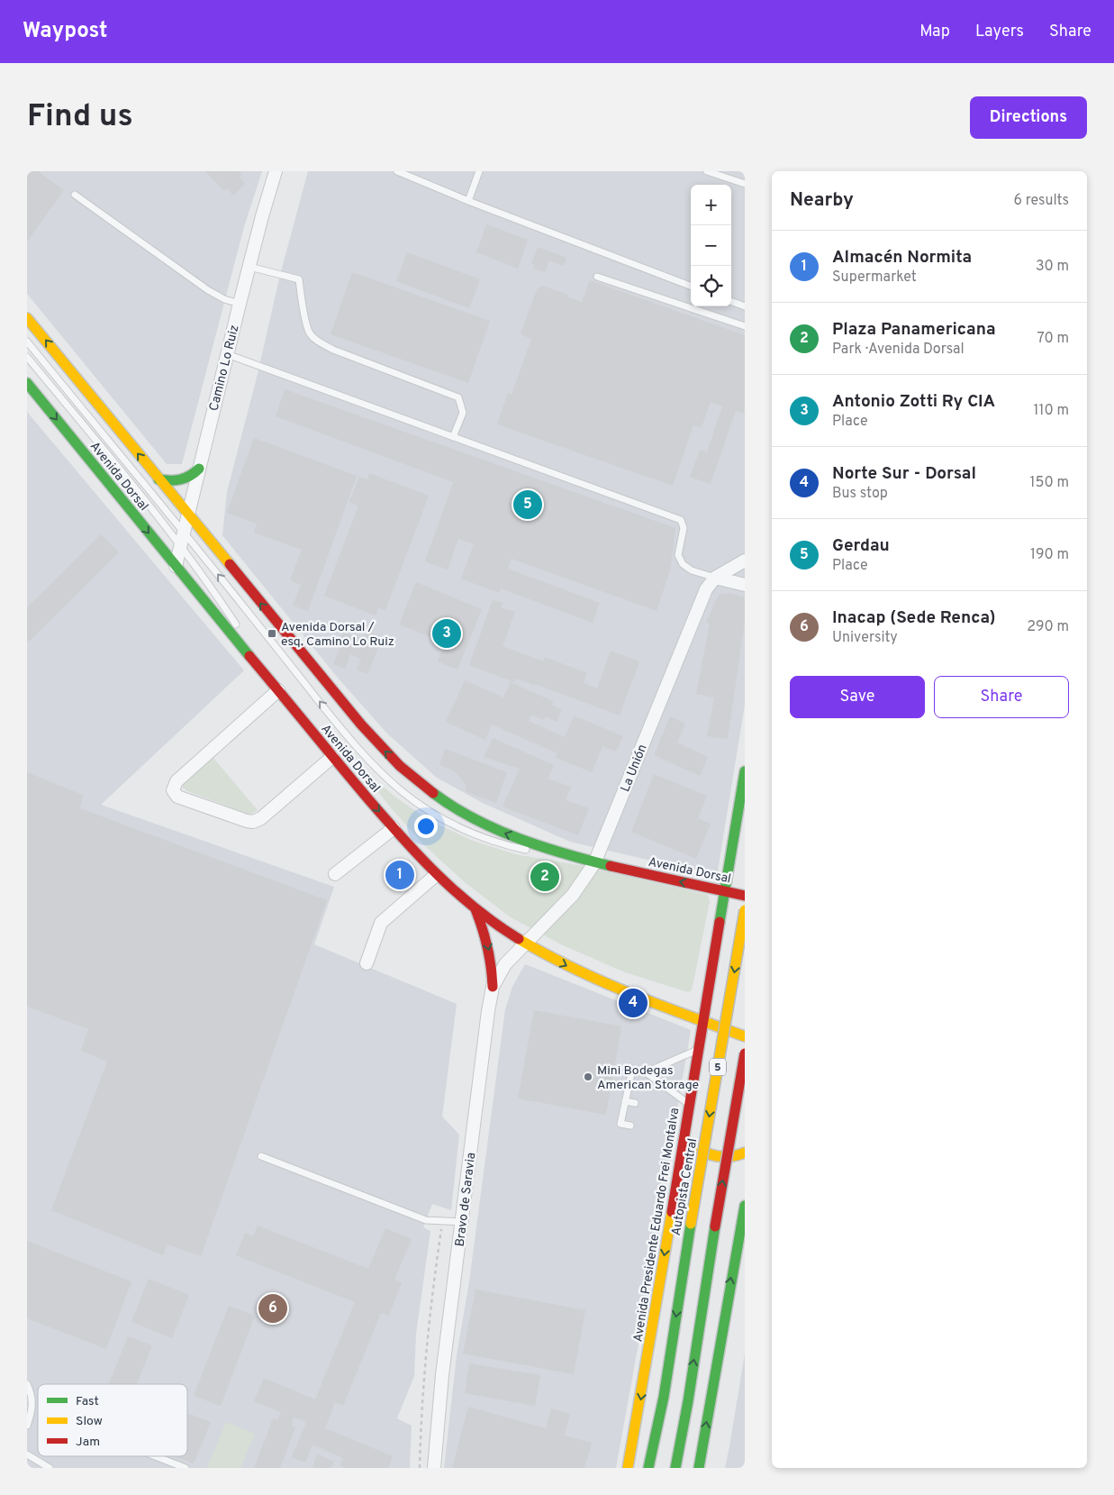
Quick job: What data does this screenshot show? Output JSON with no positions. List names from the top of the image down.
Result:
{
  "streets": {
    "main road": [
      "Avenida Dorsal",
      "5",
      "Autopista Central",
      "Avenida Presidente Eduardo Frei Montalva"
    ],
    "street": ["Camino Lo Ruiz", "La Unión", "Bravo de Saravia"]
  },
  "crossings": [
    ["Camino Lo Ruiz", "Avenida Dorsal"],
    ["Avenida Dorsal", "La Unión"],
    ["Avenida Dorsal", "Bravo de Saravia"],
    ["Avenida Dorsal", "Avenida Presidente Eduardo Frei Montalva"],
    ["La Unión", "Bravo de Saravia"]
  ],
  "places": {
    "transit": ["Avenida Dorsal / esq. Camino Lo Ruiz"],
    "other": ["Mini Bodegas American Storage"]
  },
  "legend": ["Fast", "Slow", "Jam"],
  "page": {
    "header": "Waypost",
    "nav": ["Map", "Layers", "Share"],
    "buttons": [
      "Directions",
      ["Save", "Share"]
    ],
    "title": "Find us",
    "heading": ["Nearby", "6 results"],
    "map_buttons": ["+", "−"],
    "list": [
      {
        "mark": "1",
        "name": "Almacén Normita",
        "note": "Supermarket",
        "value": "30 m"
      },
      {
        "mark": "2",
        "name": "Plaza Panamericana",
        "note": "Park · Avenida Dorsal",
        "value": "70 m"
      },
      {
        "mark": "3",
        "name": "Antonio Zotti Ry CIA",
        "note": "Place",
        "value": "110 m"
      },
      {
        "mark": "4",
        "name": "Norte Sur - Dorsal",
        "note": "Bus stop",
        "value": "150 m"
      },
      {
        "mark": "5",
        "name": "Gerdau",
        "note": "Place",
        "value": "190 m"
      },
      {
        "mark": "6",
        "name": "Inacap (Sede Renca)",
        "note": "University",
        "value": "290 m"
      }
    ],
    "pins": [
      "5",
      "3",
      "1",
      "2",
      "4",
      "6"
    ]
  }
}
